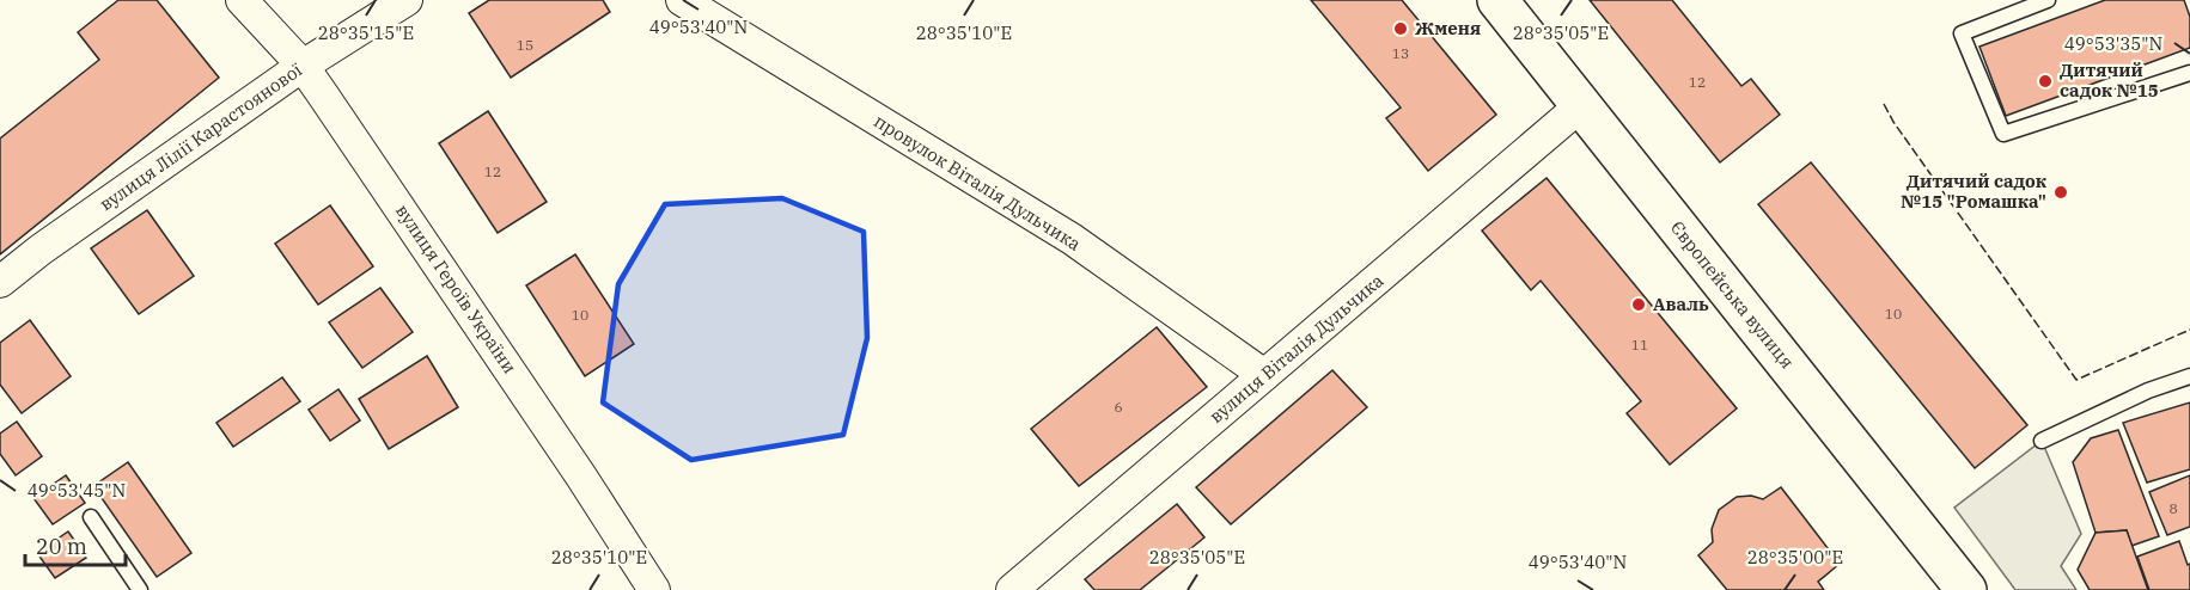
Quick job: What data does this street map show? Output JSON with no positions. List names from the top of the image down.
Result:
{
  "streets": {
    "street": [
      "вулиця Лілії Карастоянової",
      "провулок Віталія Дульчика",
      "вулиця Героїв України",
      "Європейська вулиця",
      "вулиця Віталія Дульчика"
    ]
  },
  "crossings": [
    ["вулиця Лілії Карастоянової", "вулиця Героїв України"],
    ["провулок Віталія Дульчика", "вулиця Віталія Дульчика"],
    ["Європейська вулиця", "вулиця Віталія Дульчика"]
  ],
  "places": [
    "Жменя",
    "Дитячий садок №15",
    "Дитячий садок №15 \"Ромашка\"",
    "Аваль"
  ],
  "house_numbers": [
    "15",
    "13",
    "12",
    "12",
    "10",
    "10",
    "11",
    "6",
    "8"
  ],
  "scale_bar": "20 m",
  "coordinates": [
    "49°53'40\"N",
    "28°35'05\"E",
    "28°35'15\"E",
    "28°35'10\"E",
    "49°53'35\"N",
    "49°53'45\"N",
    "28°35'00\"E"
  ]
}
